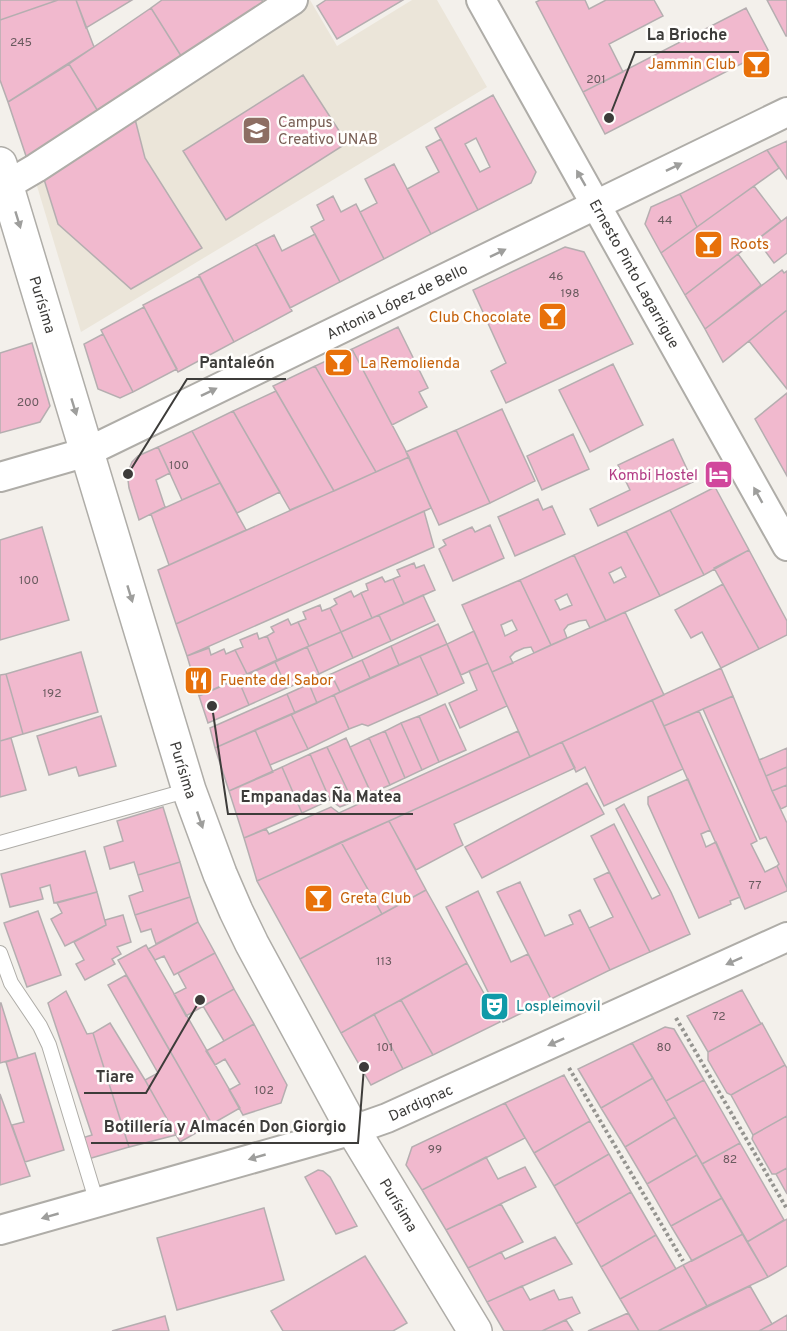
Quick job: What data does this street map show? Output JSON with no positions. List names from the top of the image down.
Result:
{
  "streets": {
    "main road": ["Purísima"],
    "street": ["Ernesto Pinto Lagarrigue", "Antonia López de Bello", "Dardignac"]
  },
  "crossings": [
    ["Ernesto Pinto Lagarrigue", "Antonia López de Bello"],
    ["Antonia López de Bello", "Purísima"],
    ["Purísima", "Dardignac"]
  ],
  "one_way": [
    "Ernesto Pinto Lagarrigue",
    "Antonia López de Bello",
    "Purísima",
    "Dardignac"
  ],
  "places": {
    "bar": [
      "Jammin Club",
      "Roots",
      "Club Chocolate",
      "La Remolienda",
      "Greta Club"
    ],
    "other": [
      "La Brioche",
      "Pantaleón",
      "Empanadas Ña Matea",
      "Tiare",
      "Botillería y Almacén Don Giorgio"
    ],
    "school or university": ["Campus Creativo UNAB"],
    "hotel": ["Kombi Hostel"],
    "restaurant": ["Fuente del Sabor"],
    "theatre": ["Lospleimovil"]
  },
  "house_numbers": [
    "245",
    "201",
    "44",
    "46",
    "198",
    "200",
    "100",
    "100",
    "192",
    "77",
    "113",
    "72",
    "101",
    "80",
    "102",
    "99",
    "82"
  ]
}
